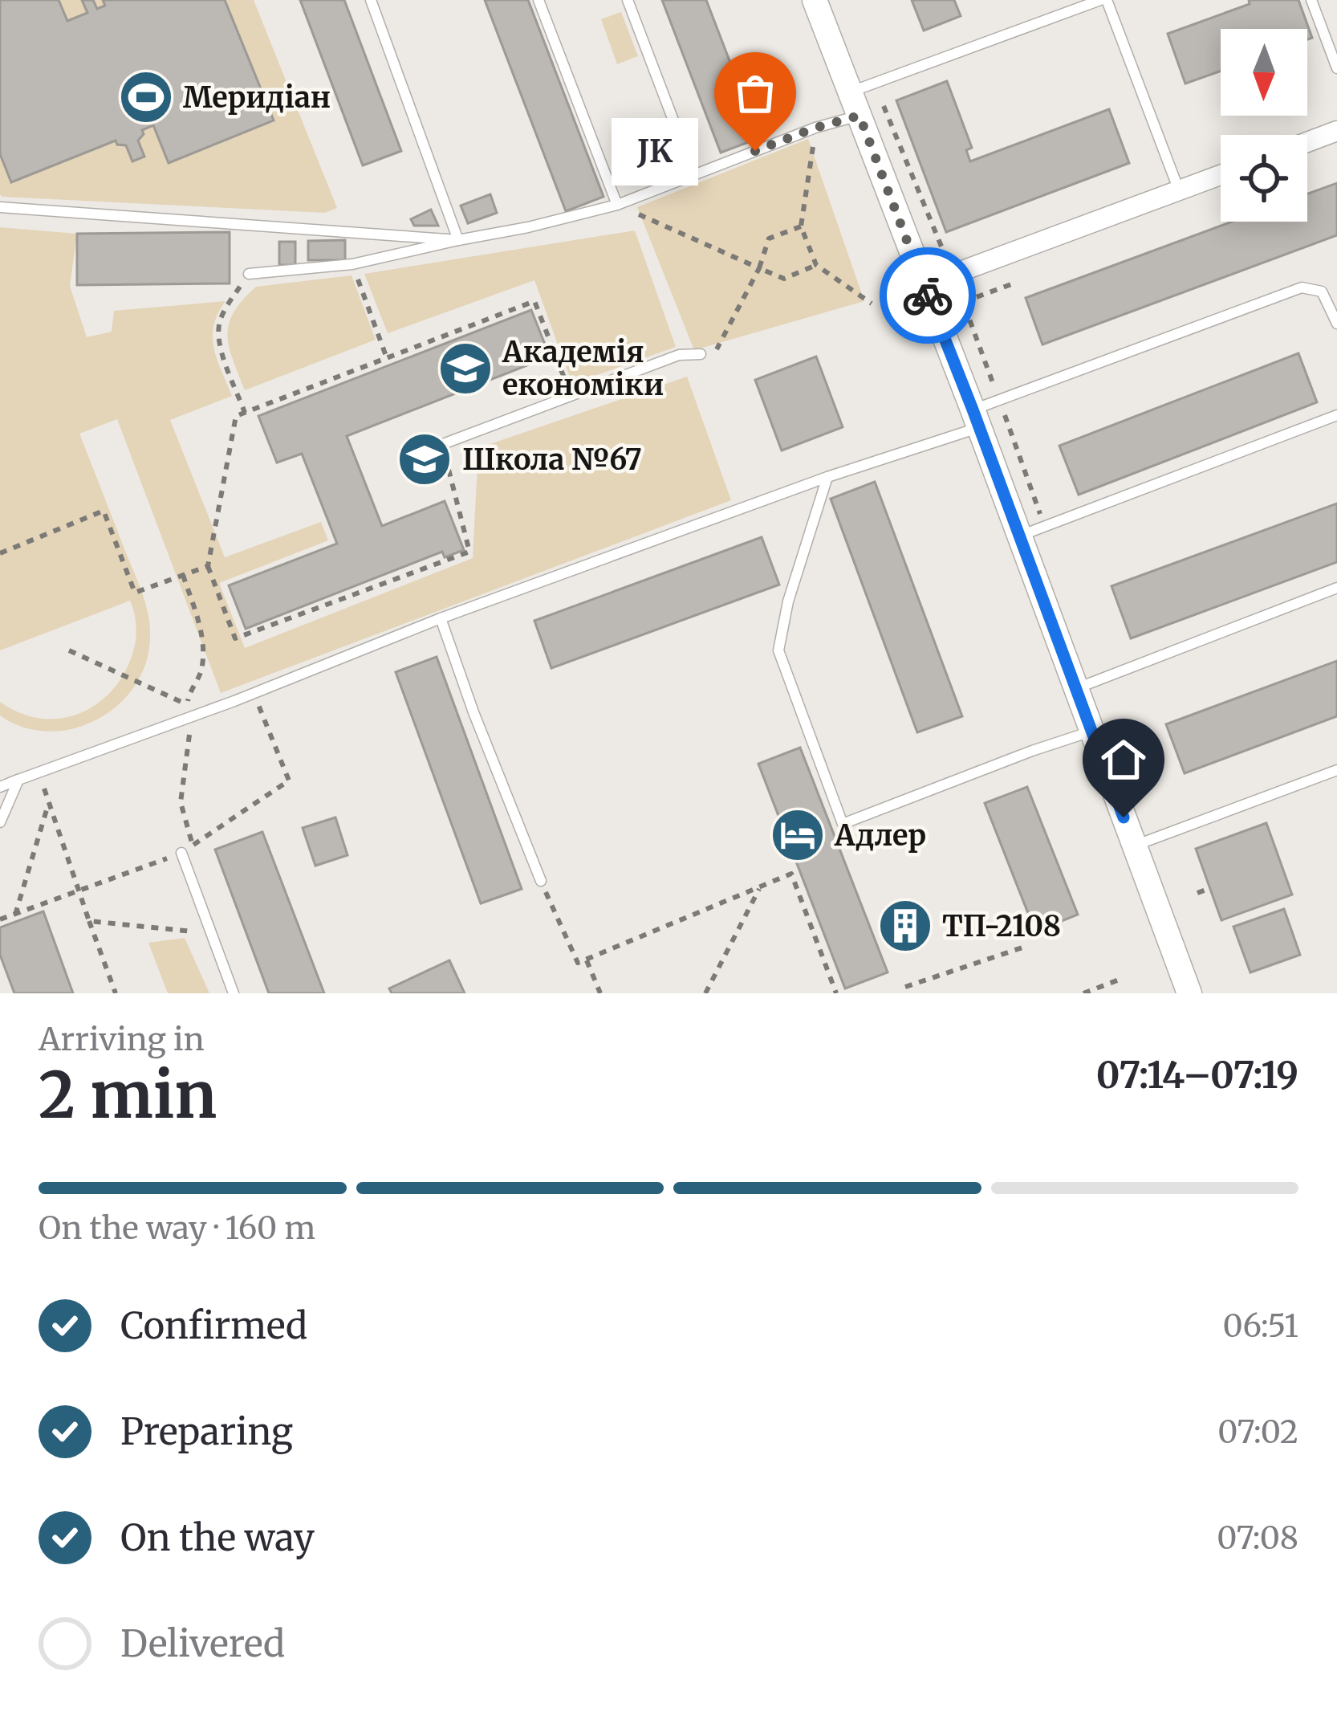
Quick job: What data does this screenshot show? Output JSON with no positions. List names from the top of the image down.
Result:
{
  "places": {
    "sports": ["Меридіан"],
    "other": ["JK"],
    "school or university": ["Академія економіки", "Школа №67"],
    "hotel": ["Адлер"],
    "building": ["ТП-2108"]
  },
  "north": "bottom",
  "page": {
    "bubble": "JK",
    "heading": ["2 min", "Arriving in", "07:14–07:19"],
    "bar": "On the way · 160 m",
    "list": [
      ["Confirmed", "06:51"],
      ["Preparing", "07:02"],
      ["On the way", "07:08"],
      "Delivered"
    ]
  }
}
